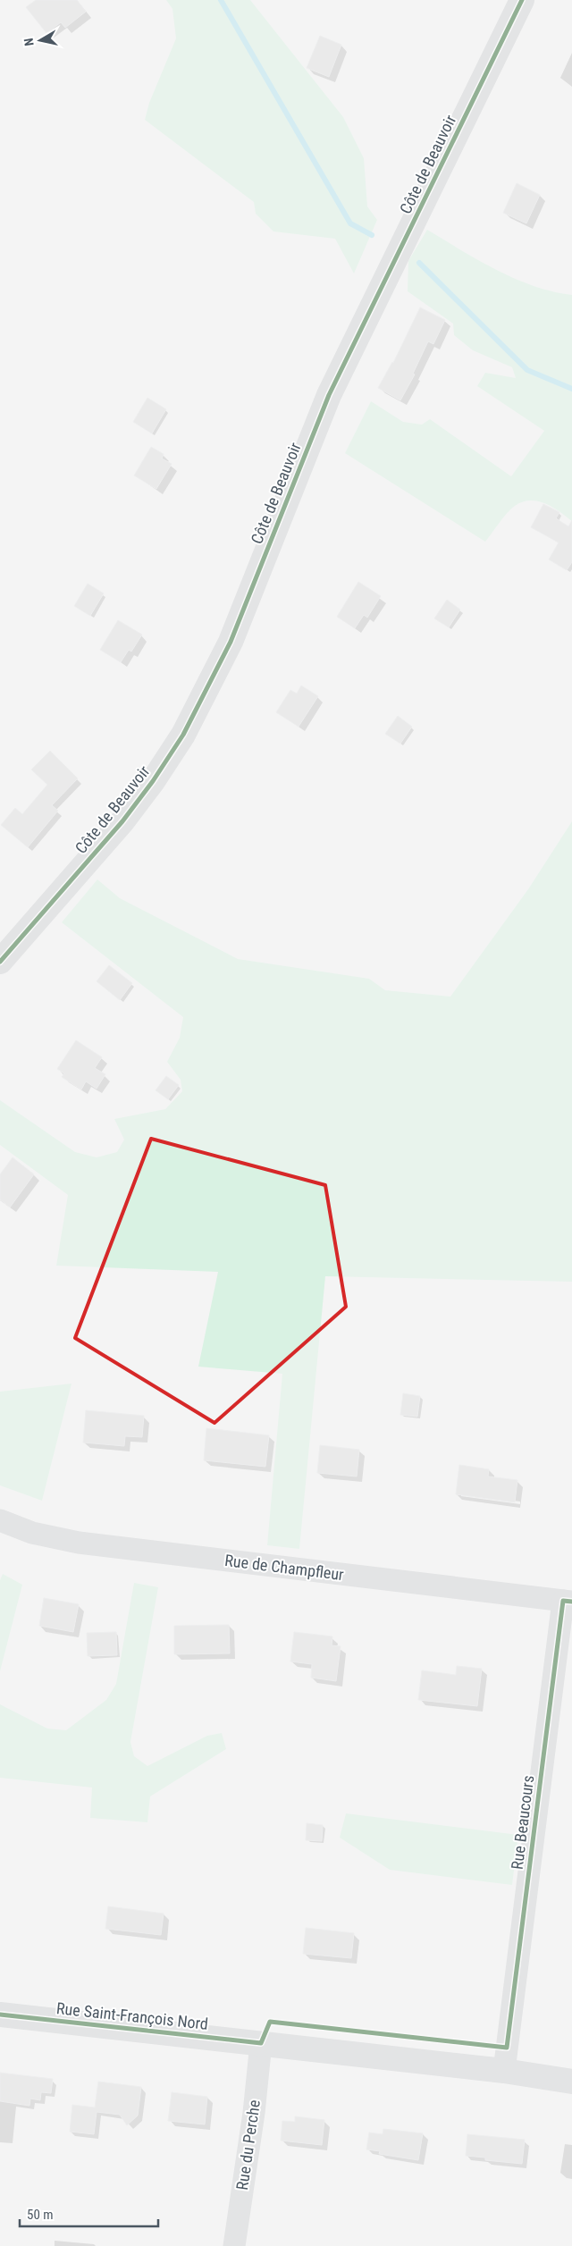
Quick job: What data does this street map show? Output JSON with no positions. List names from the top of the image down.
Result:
{
  "streets": {
    "street": [
      "Côte de Beauvoir",
      "Rue de Champfleur",
      "Rue Beaucours",
      "Rue Saint-François Nord",
      "Rue du Perche"
    ]
  },
  "crossings": [
    ["Rue de Champfleur", "Rue Beaucours"],
    ["Rue Beaucours", "Rue Saint-François Nord"],
    ["Rue Saint-François Nord", "Rue du Perche"]
  ],
  "scale_bar": "50 m",
  "north": "left"
}
